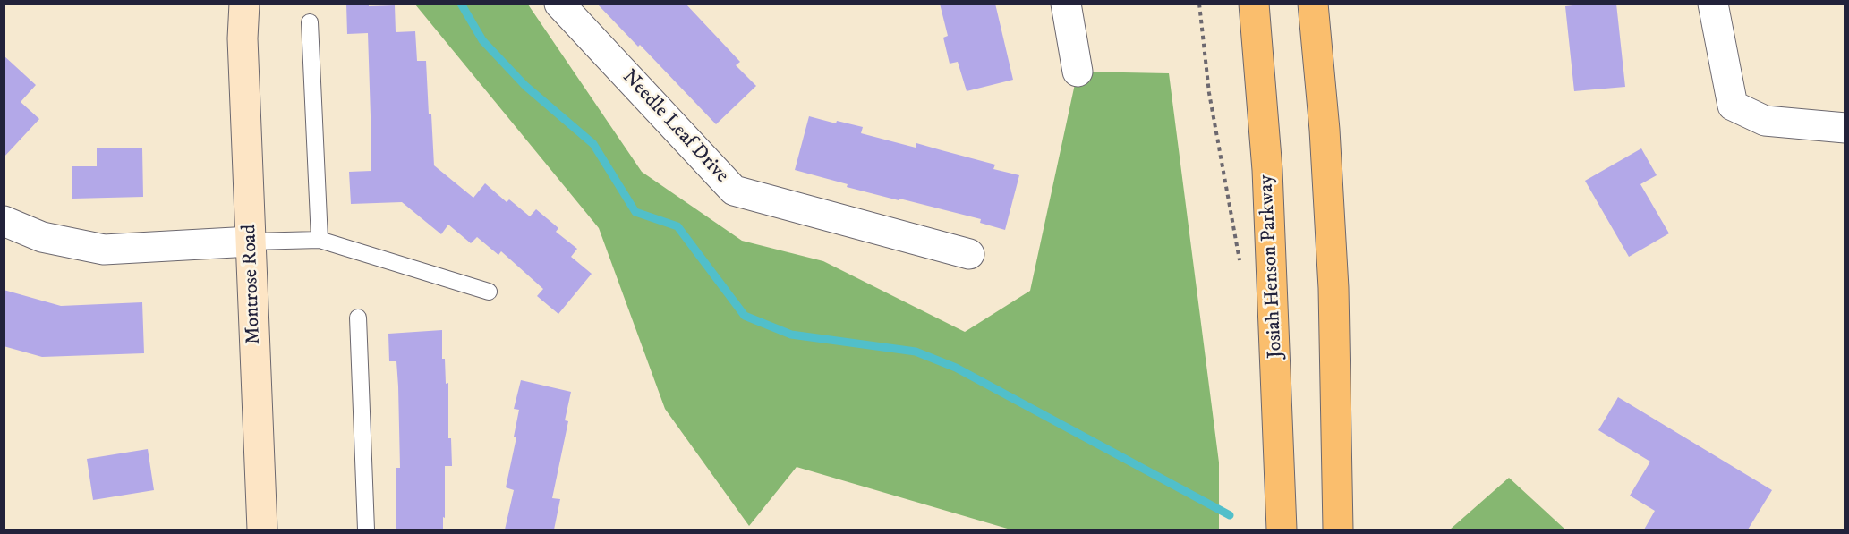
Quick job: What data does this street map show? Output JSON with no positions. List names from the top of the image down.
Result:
{
  "streets": {
    "main road": ["Josiah Henson Parkway"],
    "street": ["Needle Leaf Drive", "Montrose Road"]
  }
}
